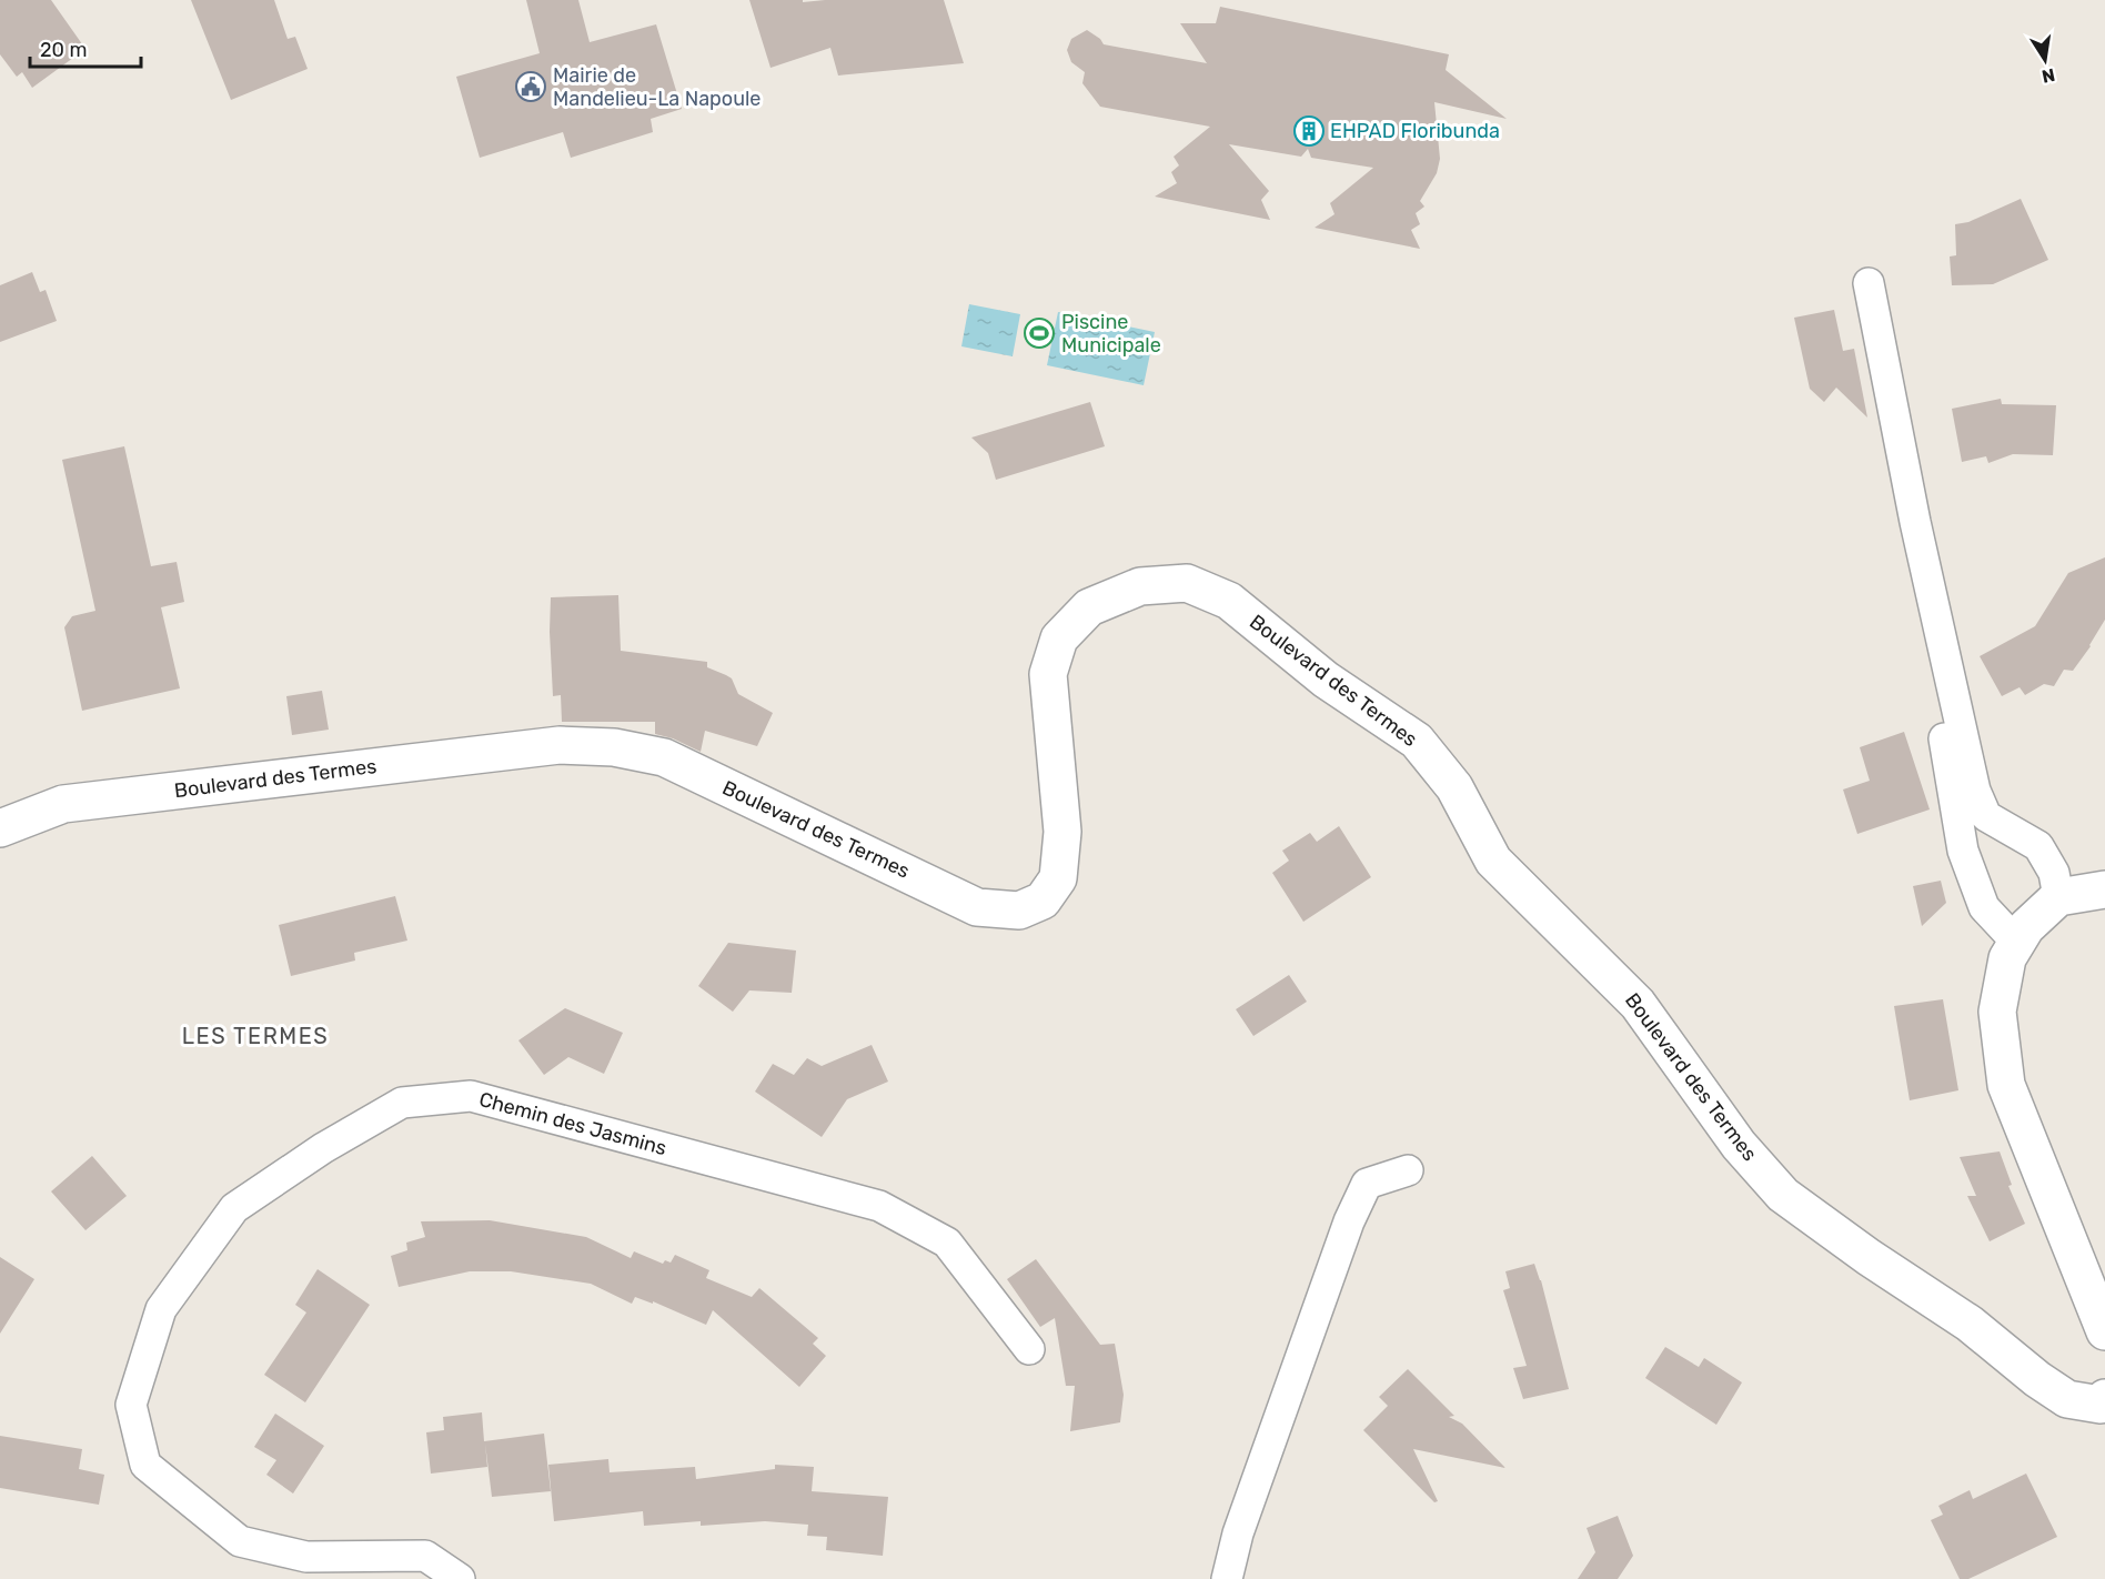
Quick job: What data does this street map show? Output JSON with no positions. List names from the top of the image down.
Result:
{
  "streets": {
    "street": ["Boulevard des Termes", "Chemin des Jasmins"]
  },
  "districts": ["LES TERMES"],
  "places": {
    "public building": ["Mairie de Mandelieu-La Napoule"],
    "building": ["EHPAD Floribunda"],
    "sports": ["Piscine Municipale"]
  },
  "scale_bar": "20 m",
  "north": "bottom"
}
